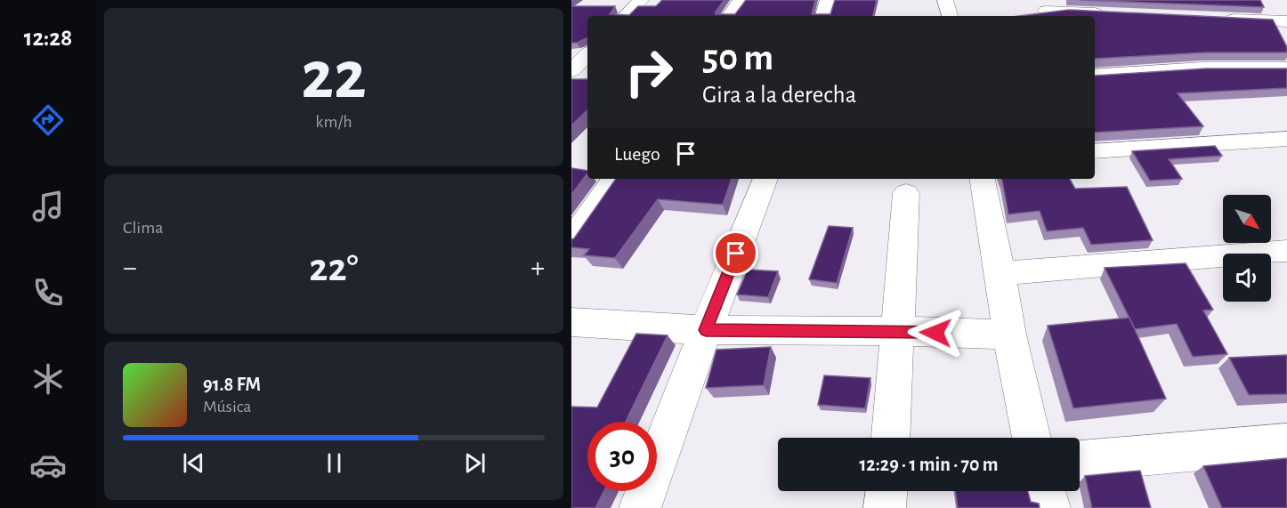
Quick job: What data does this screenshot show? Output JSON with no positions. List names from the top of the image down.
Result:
{
  "north": "bottom right",
  "page": {
    "tabs": "12:28",
    "tile": [
      ["22", "km/h"],
      "Clima"
    ],
    "turn": ["50 m", "Gira a la derecha"],
    "then": "Luego",
    "heat": ["−", "22°", "+"],
    "song": ["91.8 FM", "Música"],
    "limit": "30",
    "trip": "12:29 · 1 min · 70 m"
  }
}
